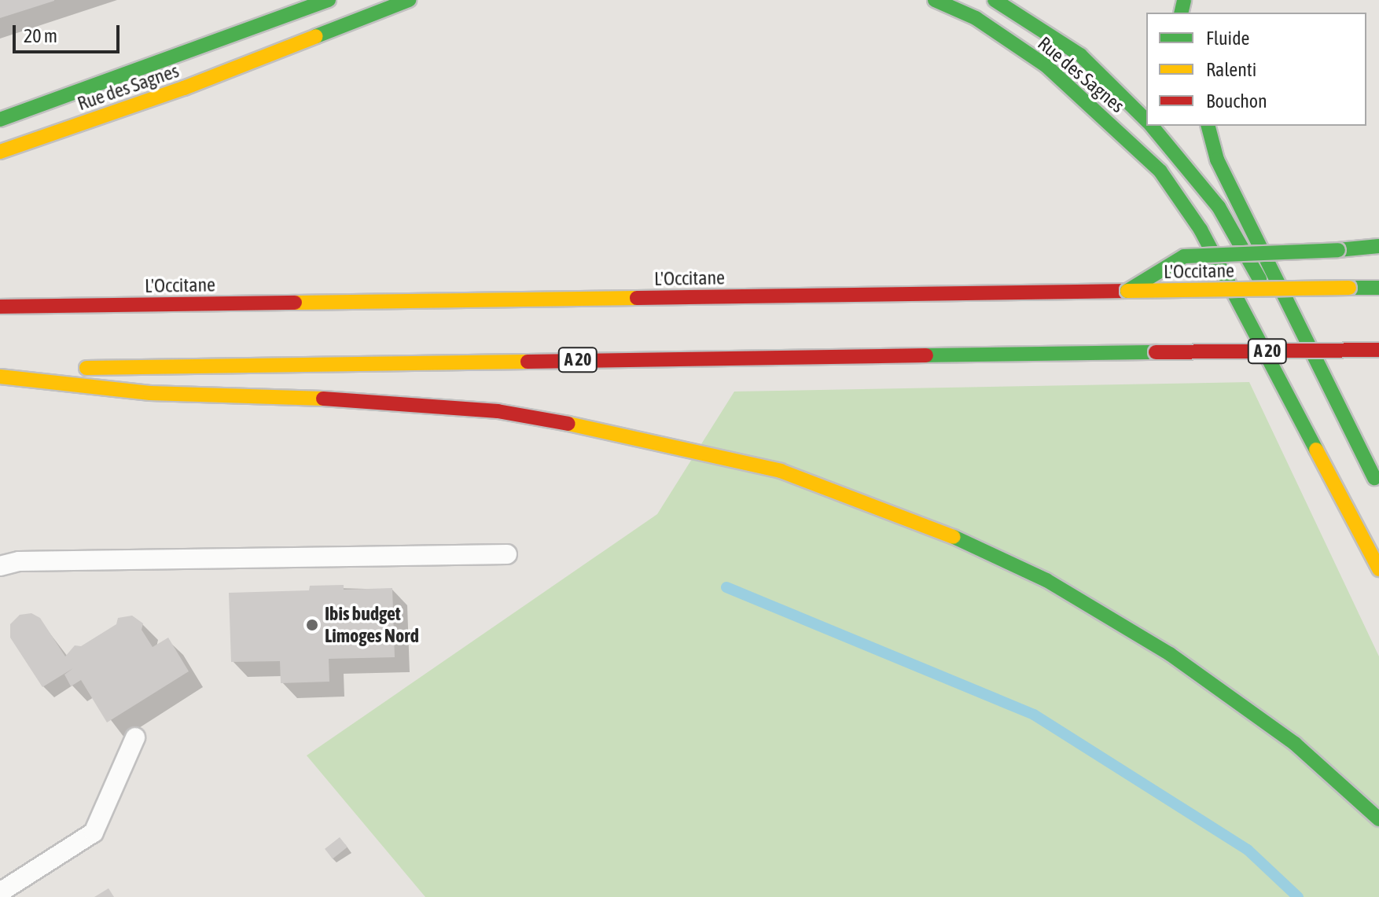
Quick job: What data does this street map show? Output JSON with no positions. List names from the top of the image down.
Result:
{
  "streets": {
    "main road": ["Rue des Sagnes", "L'Occitane", "A 20"]
  },
  "places": ["Ibis budget Limoges Nord"],
  "legend": ["Fluide", "Ralenti", "Bouchon"],
  "scale_bar": "20 m"
}
